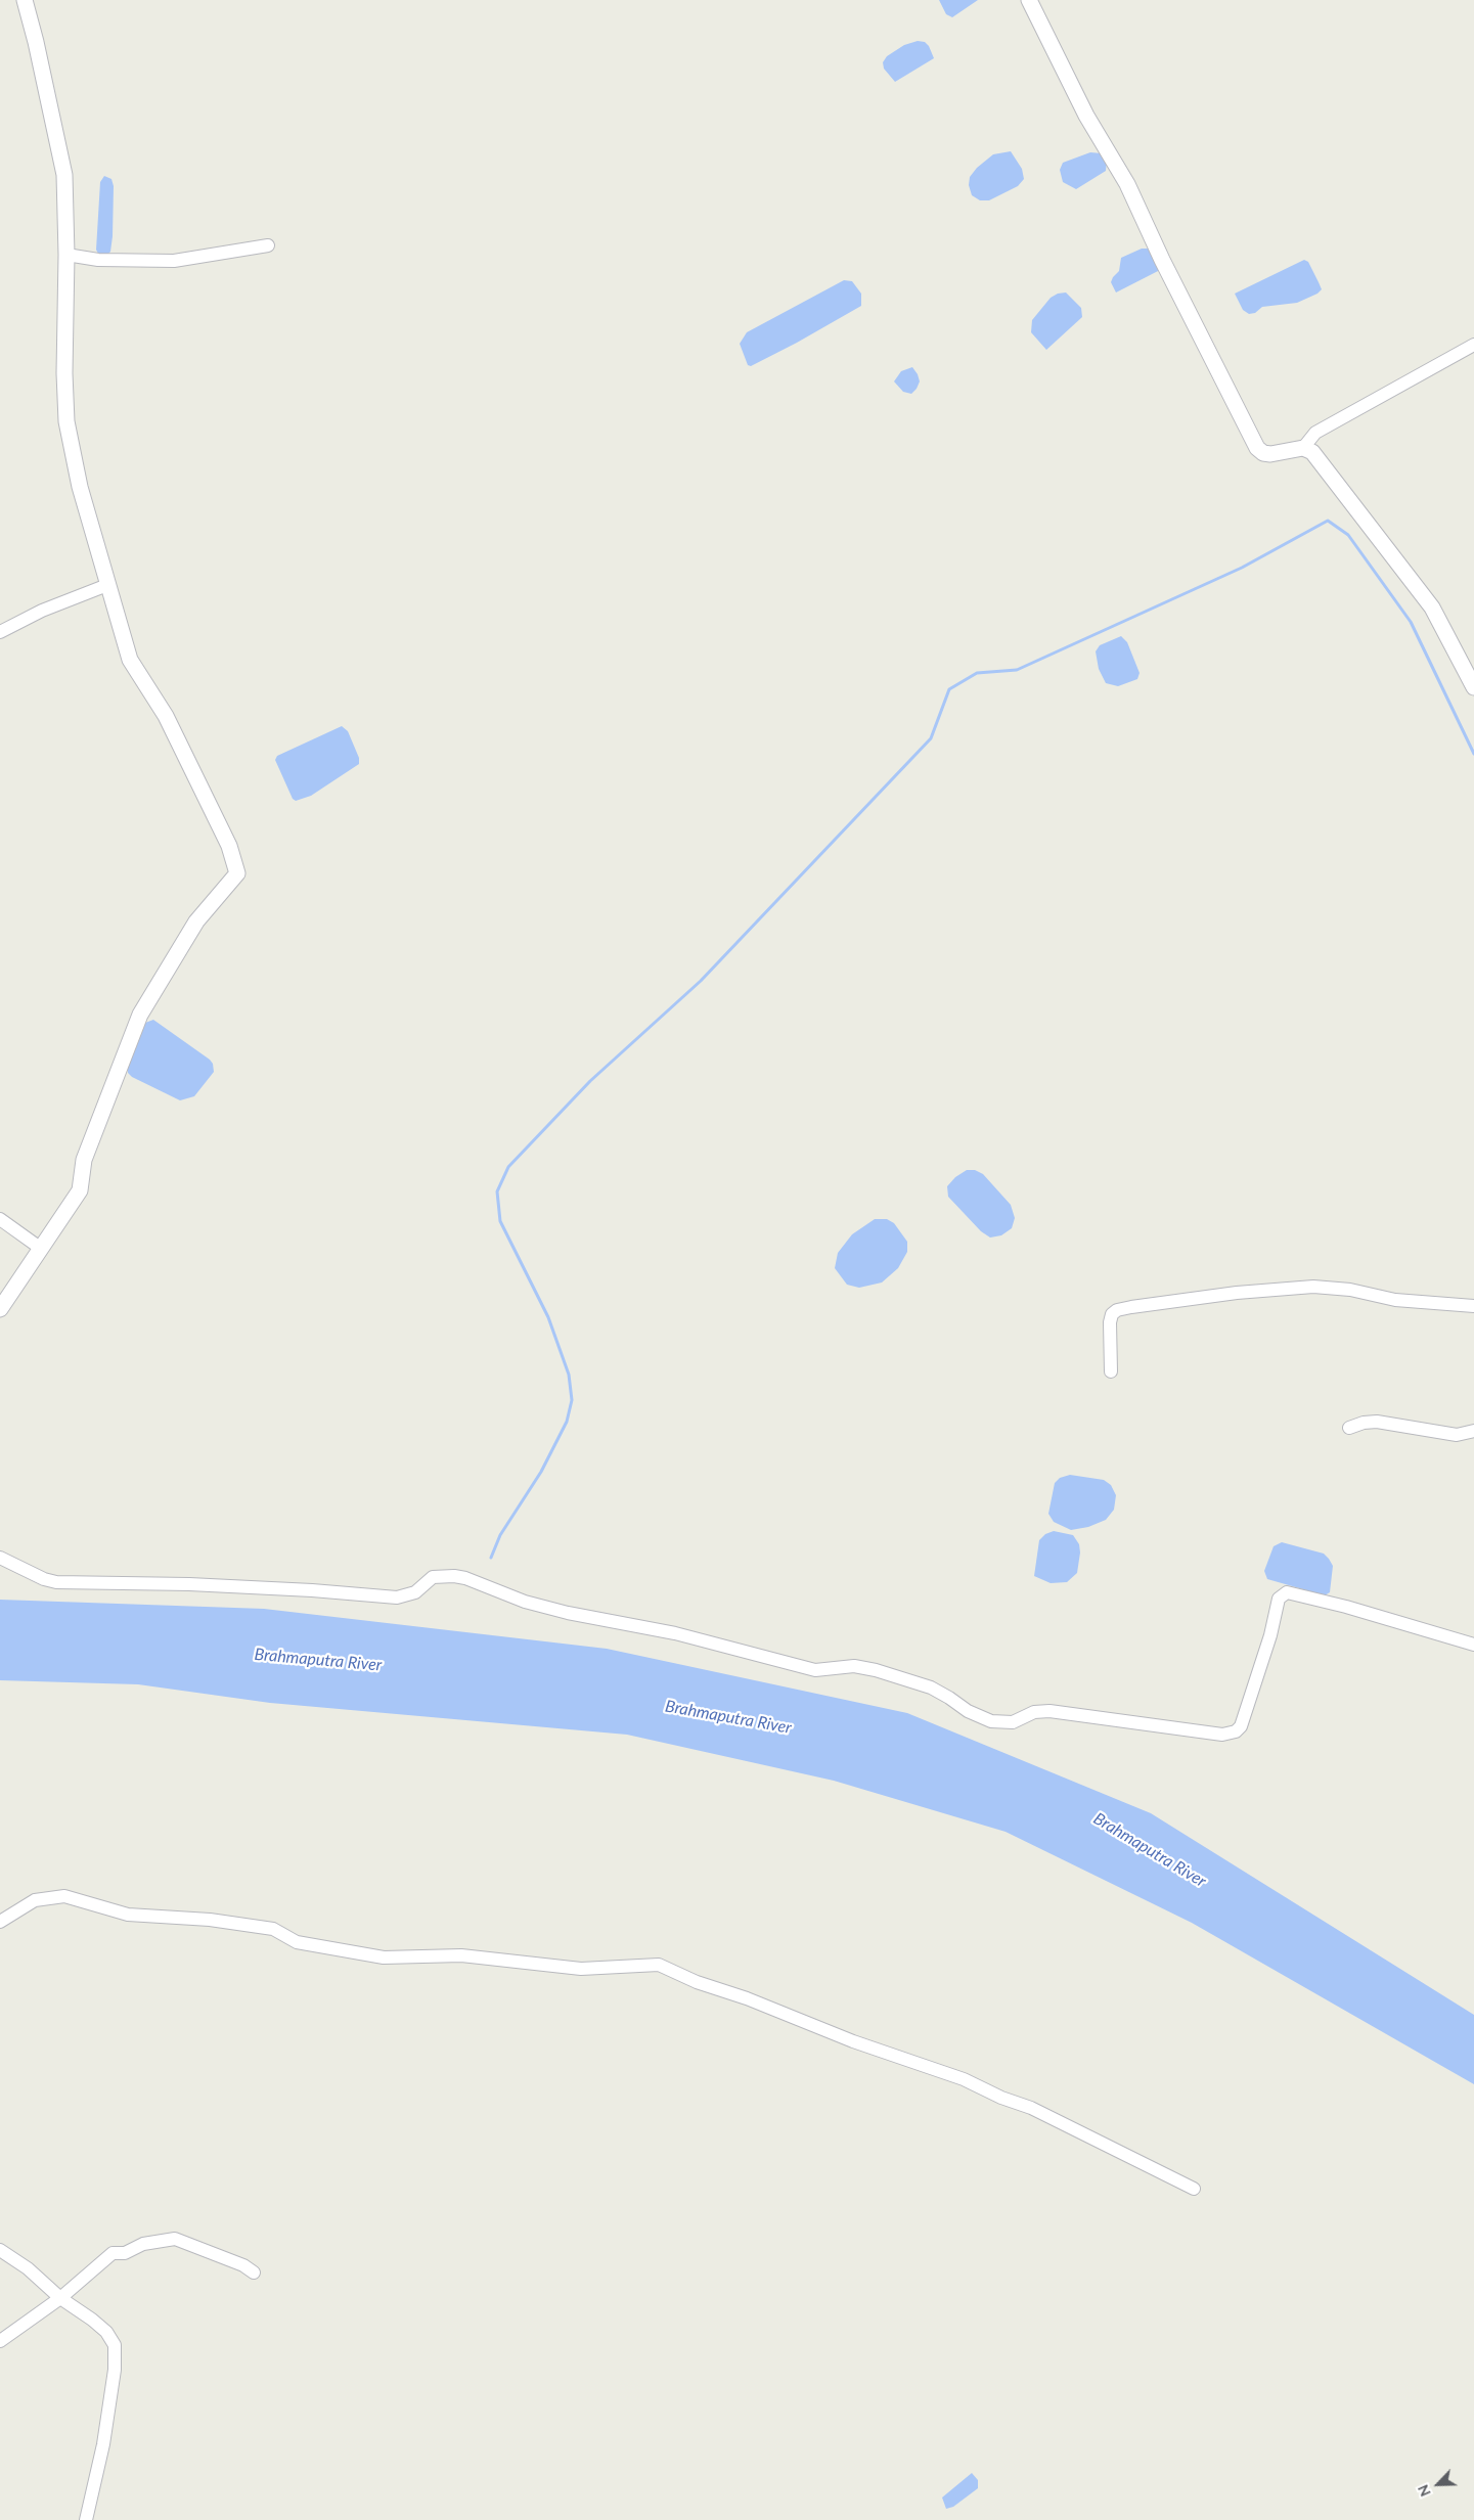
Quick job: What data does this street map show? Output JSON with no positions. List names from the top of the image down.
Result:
{
  "water": ["Brahmaputra River"],
  "north": "bottom left"
}
